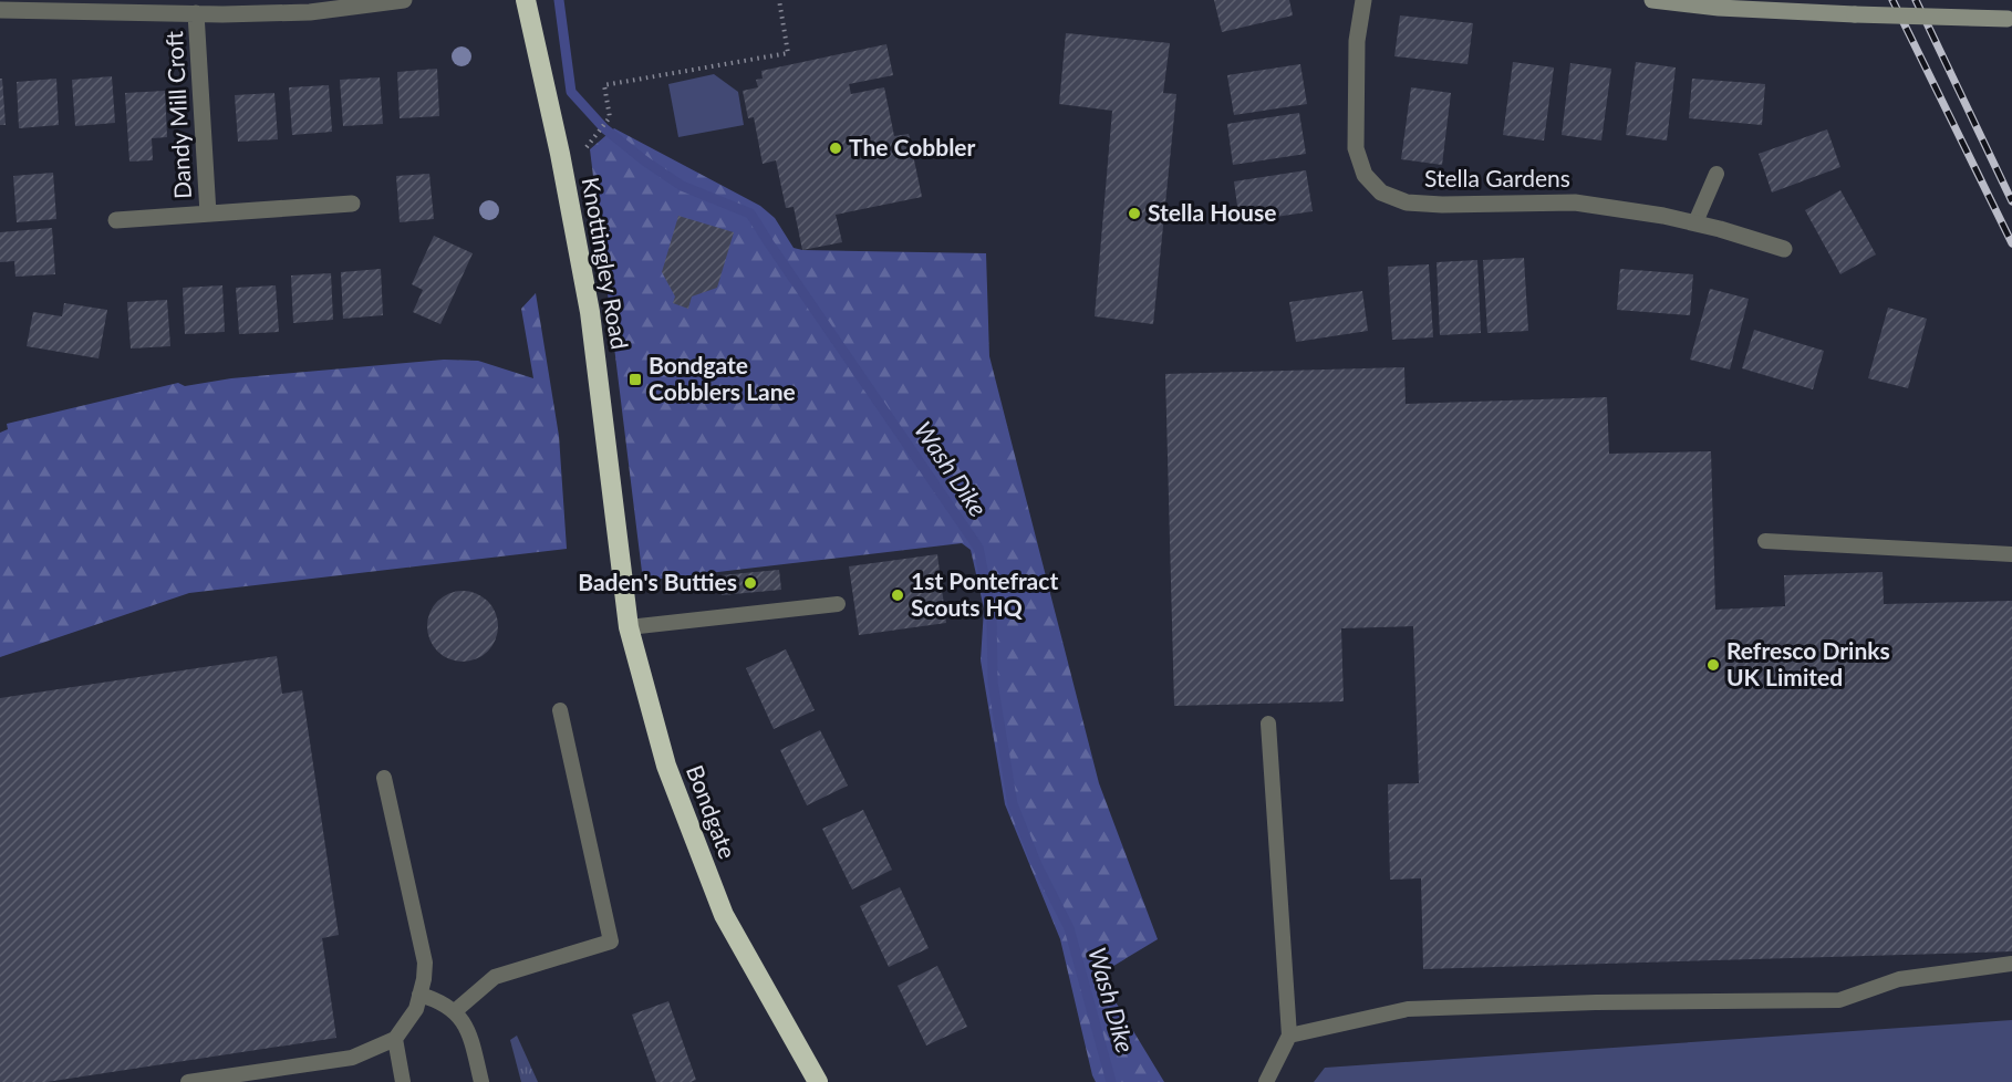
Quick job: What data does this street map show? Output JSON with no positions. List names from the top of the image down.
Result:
{
  "streets": {
    "highway": ["Knottingley Road", "Bondgate"],
    "street": ["Dandy Mill Croft", "Stella Gardens"]
  },
  "crossings": [
    ["Knottingley Road", "Bondgate"]
  ],
  "water": ["Wash Dike"],
  "places": {
    "other": [
      "The Cobbler",
      "Stella House",
      "Baden's Butties",
      "1st Pontefract Scouts HQ",
      "Refresco Drinks UK Limited"
    ],
    "transit": ["Bondgate Cobblers Lane"]
  }
}
